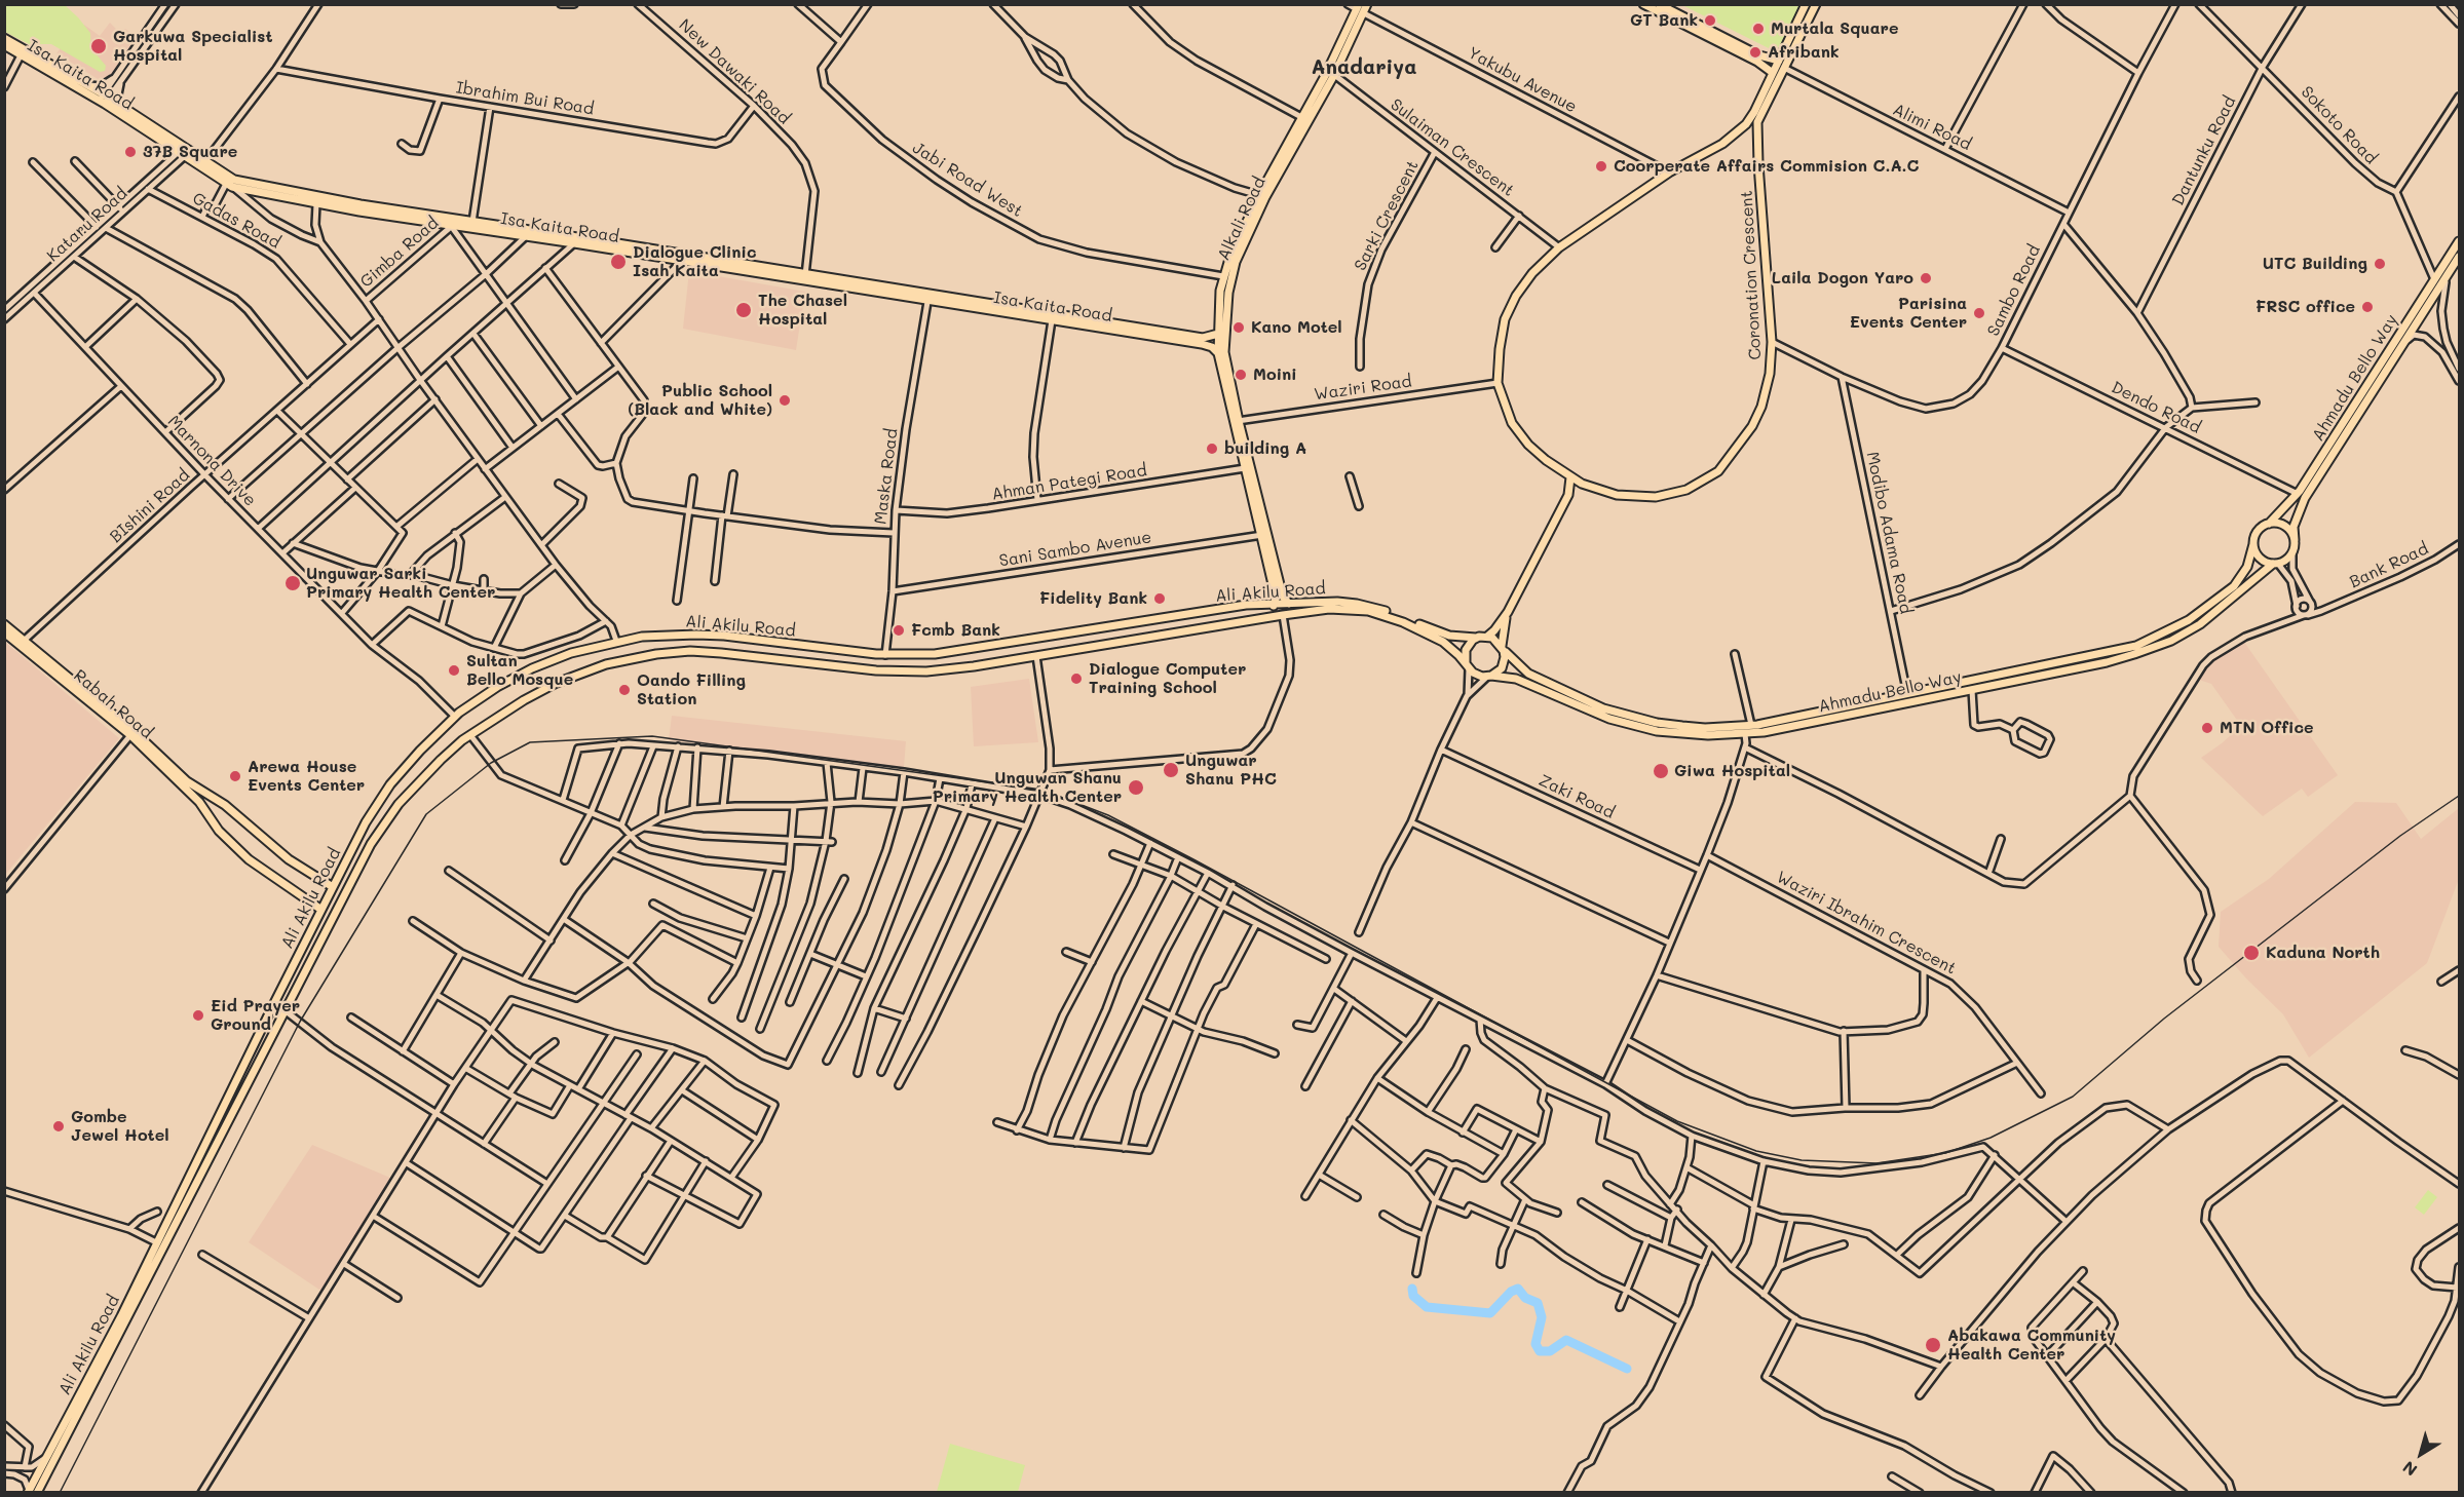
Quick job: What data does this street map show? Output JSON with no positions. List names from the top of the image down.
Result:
{
  "streets": {
    "main road": [
      "Isa Kaita Road",
      "Alkali Road",
      "Coronation Crescent",
      "Ahmadu Bello Way",
      "Ali Akilu Road",
      "Rabah Road"
    ],
    "street": [
      "New Dawaki Road",
      "Yakubu Avenue",
      "Ibrahim Bui Road",
      "Sokoto Road",
      "Alimi Road",
      "Sulaiman Crescent",
      "Dantunku Road",
      "Jabi Road West",
      "Sarki Crescent",
      "Gadas Road",
      "Kataru Road",
      "Gimba Road",
      "Sambo Road",
      "Waziri Road",
      "Dendo Road",
      "Marnona Drive",
      "Maska Road",
      "Ahman Pategi Road",
      "BIshini Road",
      "Modibo Adama Road",
      "Sani Sambo Avenue",
      "Bank Road",
      "Zaki Road",
      "Waziri Ibrahim Crescent"
    ]
  },
  "crossings": [
    ["New Dawaki Road", "Isa Kaita Road"],
    ["New Dawaki Road", "Ibrahim Bui Road"],
    ["Isa Kaita Road", "Alkali Road"],
    ["Isa Kaita Road", "Kataru Road"],
    ["Isa Kaita Road", "Gimba Road"],
    ["Isa Kaita Road", "Maska Road"],
    ["Yakubu Avenue", "Alkali Road"],
    ["Yakubu Avenue", "Coronation Crescent"],
    ["Sokoto Road", "Dantunku Road"],
    ["Alimi Road", "Coronation Crescent"],
    ["Alimi Road", "Sambo Road"],
    ["Sulaiman Crescent", "Sarki Crescent"],
    ["Sulaiman Crescent", "Alkali Road"],
    ["Sulaiman Crescent", "Coronation Crescent"],
    ["Jabi Road West", "Alkali Road"],
    ["Alkali Road", "Waziri Road"],
    ["Alkali Road", "Ahman Pategi Road"],
    ["Alkali Road", "Sani Sambo Avenue"],
    ["Alkali Road", "Ali Akilu Road"],
    ["Gadas Road", "Kataru Road"],
    ["Gadas Road", "BIshini Road"],
    ["Kataru Road", "Marnona Drive"],
    ["Coronation Crescent", "Sambo Road"],
    ["Coronation Crescent", "Waziri Road"],
    ["Sambo Road", "Dendo Road"],
    ["Sambo Road", "Modibo Adama Road"],
    ["Ahmadu Bello Way", "Dendo Road"],
    ["Ahmadu Bello Way", "Modibo Adama Road"],
    ["Ahmadu Bello Way", "Ali Akilu Road"],
    ["Marnona Drive", "BIshini Road"],
    ["Marnona Drive", "Ali Akilu Road"],
    ["Maska Road", "Ahman Pategi Road"],
    ["Maska Road", "Sani Sambo Avenue"],
    ["Maska Road", "Ali Akilu Road"],
    ["BIshini Road", "Rabah Road"],
    ["Ali Akilu Road", "Rabah Road"]
  ],
  "districts": ["Anadariya"],
  "places": [
    "GT Bank",
    "Murtala Square",
    "Garkuwa Specialist Hospital",
    "Afribank",
    "37B Square",
    "Coorperate Affairs Commision C.A.C",
    "Dialogue Clinic Isah Kaita",
    "UTC Building",
    "Laila Dogon Yaro",
    "FRSC office",
    "The Chasel Hospital",
    "Parisina Events Center",
    "Kano Motel",
    "Moini",
    "Public School (Black and White)",
    "building A",
    "Unguwar Sarki Primary Health Center",
    "Fidelity Bank",
    "Fcmb Bank",
    "Sultan Bello Mosque",
    "Dialogue Computer Training School",
    "Oando Filling Station",
    "MTN Office",
    "Unguwar Shanu PHC",
    "Giwa Hospital",
    "Arewa House Events Center",
    "Unguwan Shanu Primary Health Center",
    "Kaduna North",
    "Eid Prayer Ground",
    "Gombe Jewel Hotel",
    "Abakawa Community Health Center"
  ],
  "north": "bottom left"
}
